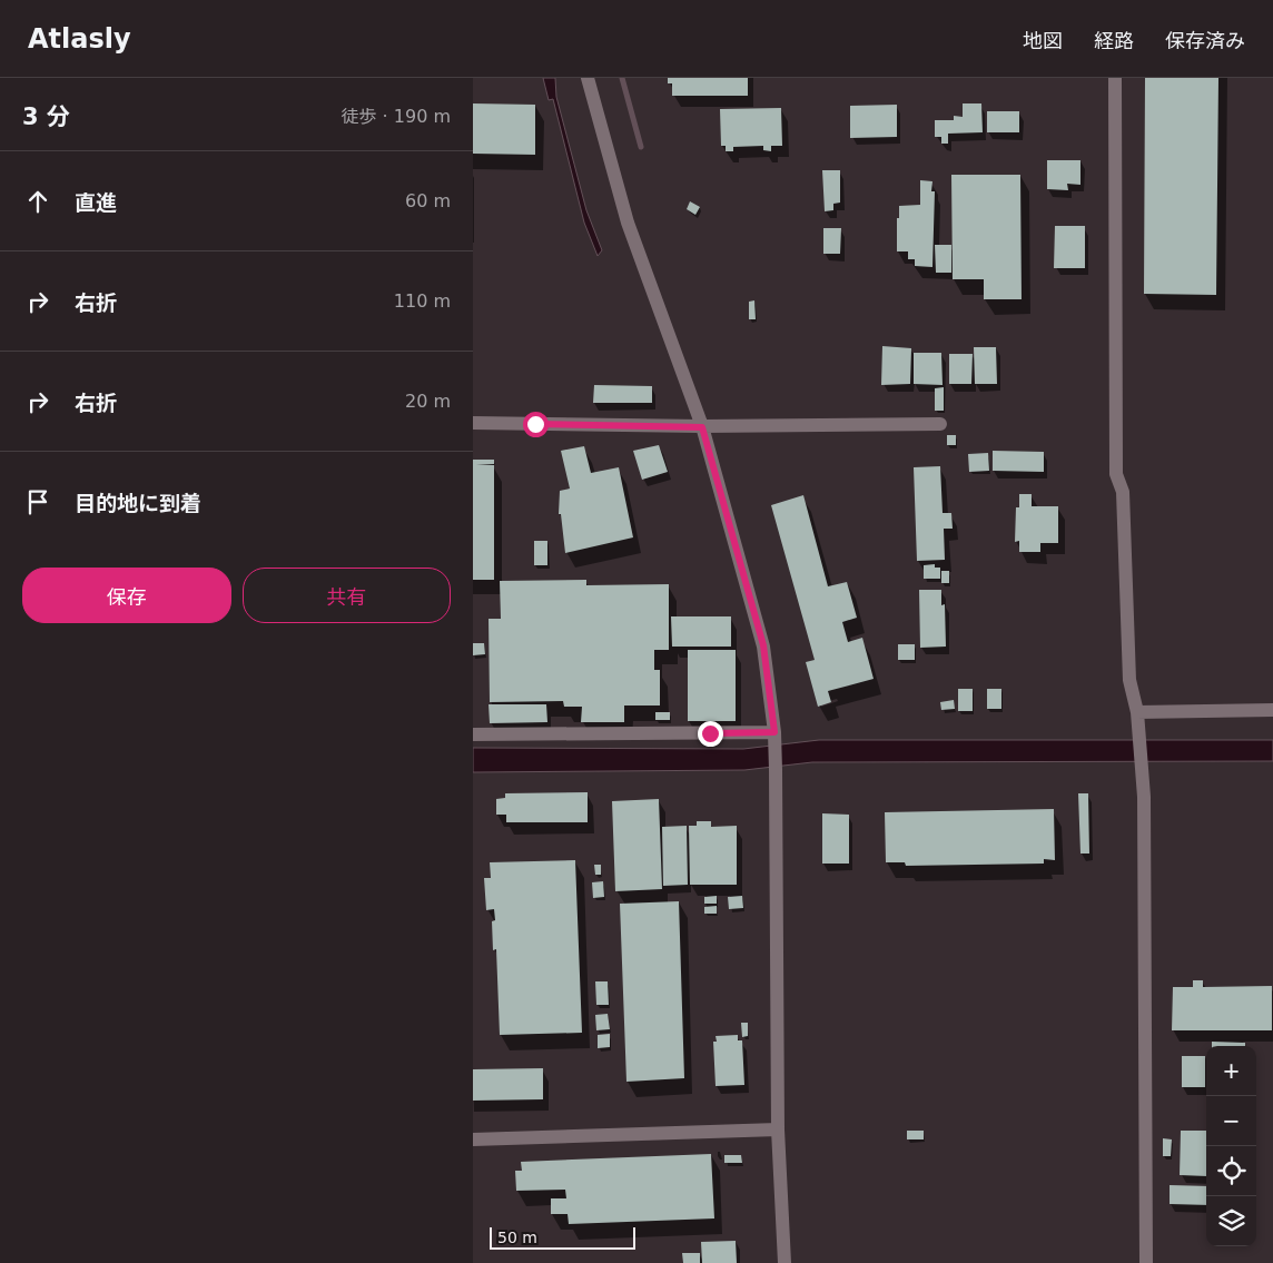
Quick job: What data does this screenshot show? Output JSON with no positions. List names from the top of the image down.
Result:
{
  "scale_bar": "50 m",
  "page": {
    "header": "Atlasly",
    "nav": ["地図", "経路", "保存済み"],
    "heading": ["3 分", "徒歩 · 190 m"],
    "list": [
      ["直進", "60 m"],
      ["右折", "110 m"],
      ["右折", "20 m"],
      "目的地に到着"
    ],
    "buttons": ["保存", "共有"],
    "map_buttons": ["+", "−"],
    "scale": "50 m"
  }
}
